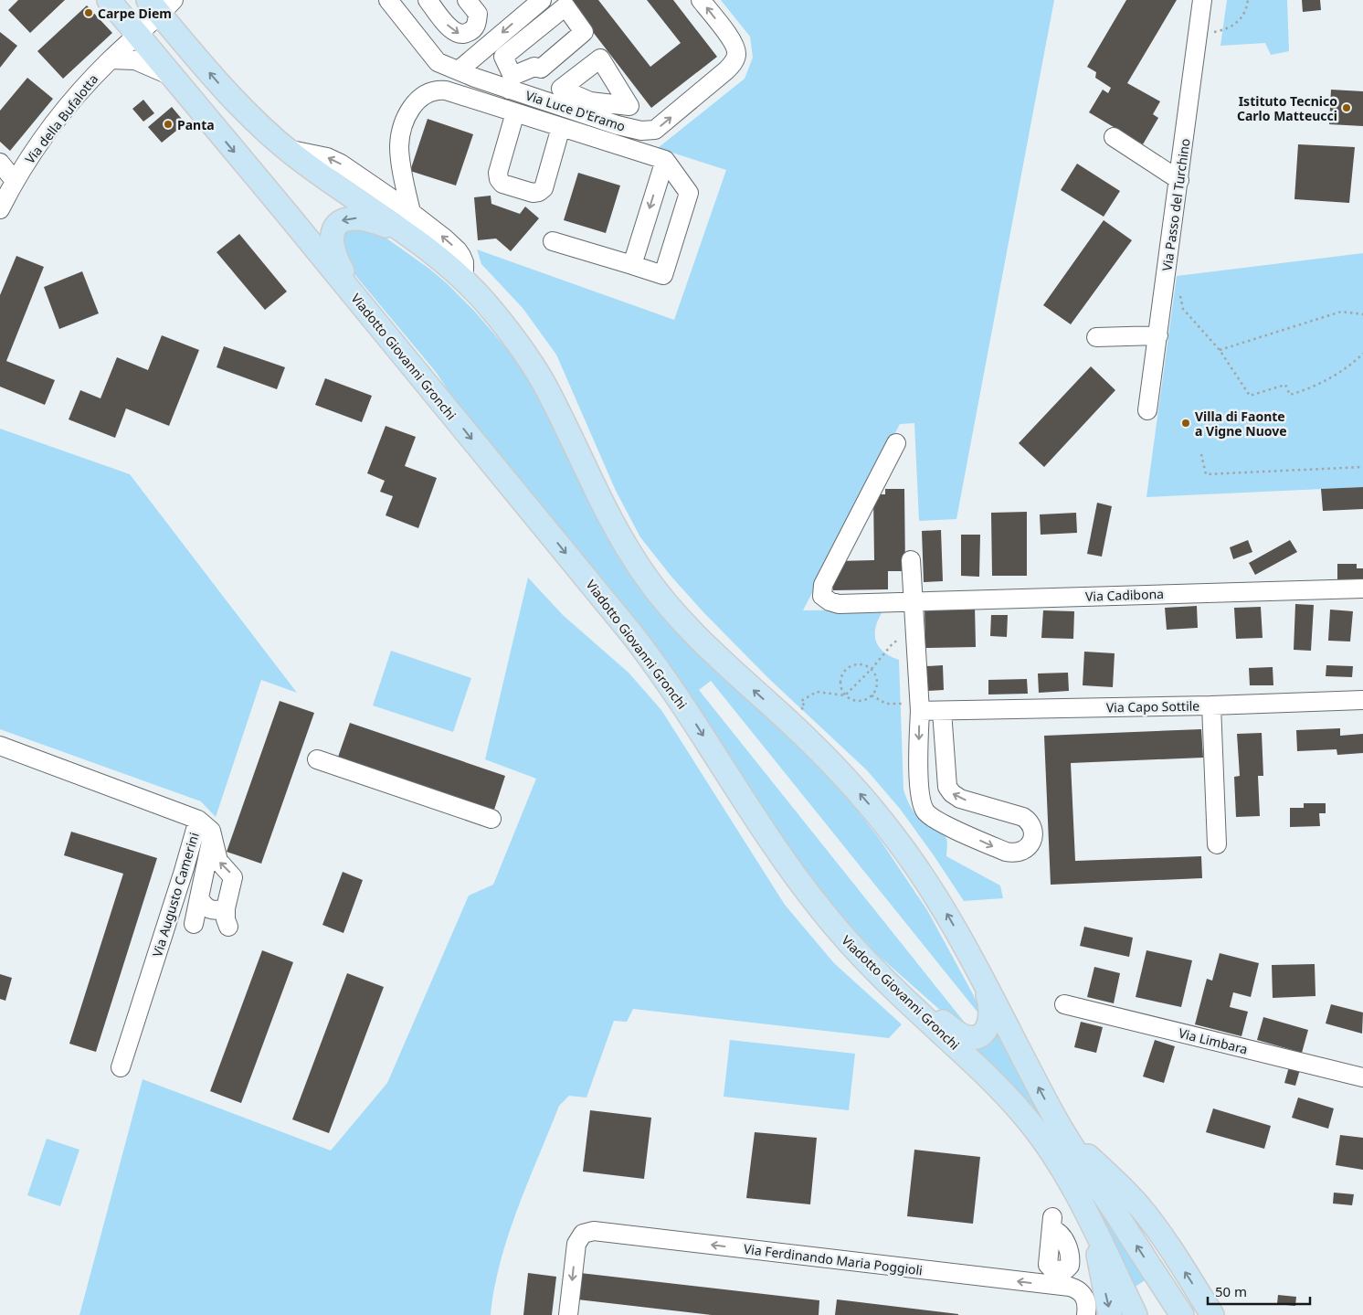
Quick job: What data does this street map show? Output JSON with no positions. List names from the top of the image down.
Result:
{
  "streets": {
    "main road": ["Viadotto Giovanni Gronchi"],
    "street": [
      "Via Luce D'Eramo",
      "Via della Bufalotta",
      "Via Passo del Turchino",
      "Via Cadibona",
      "Via Capo Sottile",
      "Via Augusto Camerini",
      "Via Limbara",
      "Via Ferdinando Maria Poggioli"
    ]
  },
  "crossings": [
    ["Via della Bufalotta", "Viadotto Giovanni Gronchi"]
  ],
  "one_way": ["Via Ferdinando Maria Poggioli"],
  "places": [
    "Carpe Diem",
    "Istituto Tecnico Carlo Matteucci",
    "Panta",
    "Villa di Faonte a Vigne Nuove"
  ],
  "scale_bar": "50 m"
}
